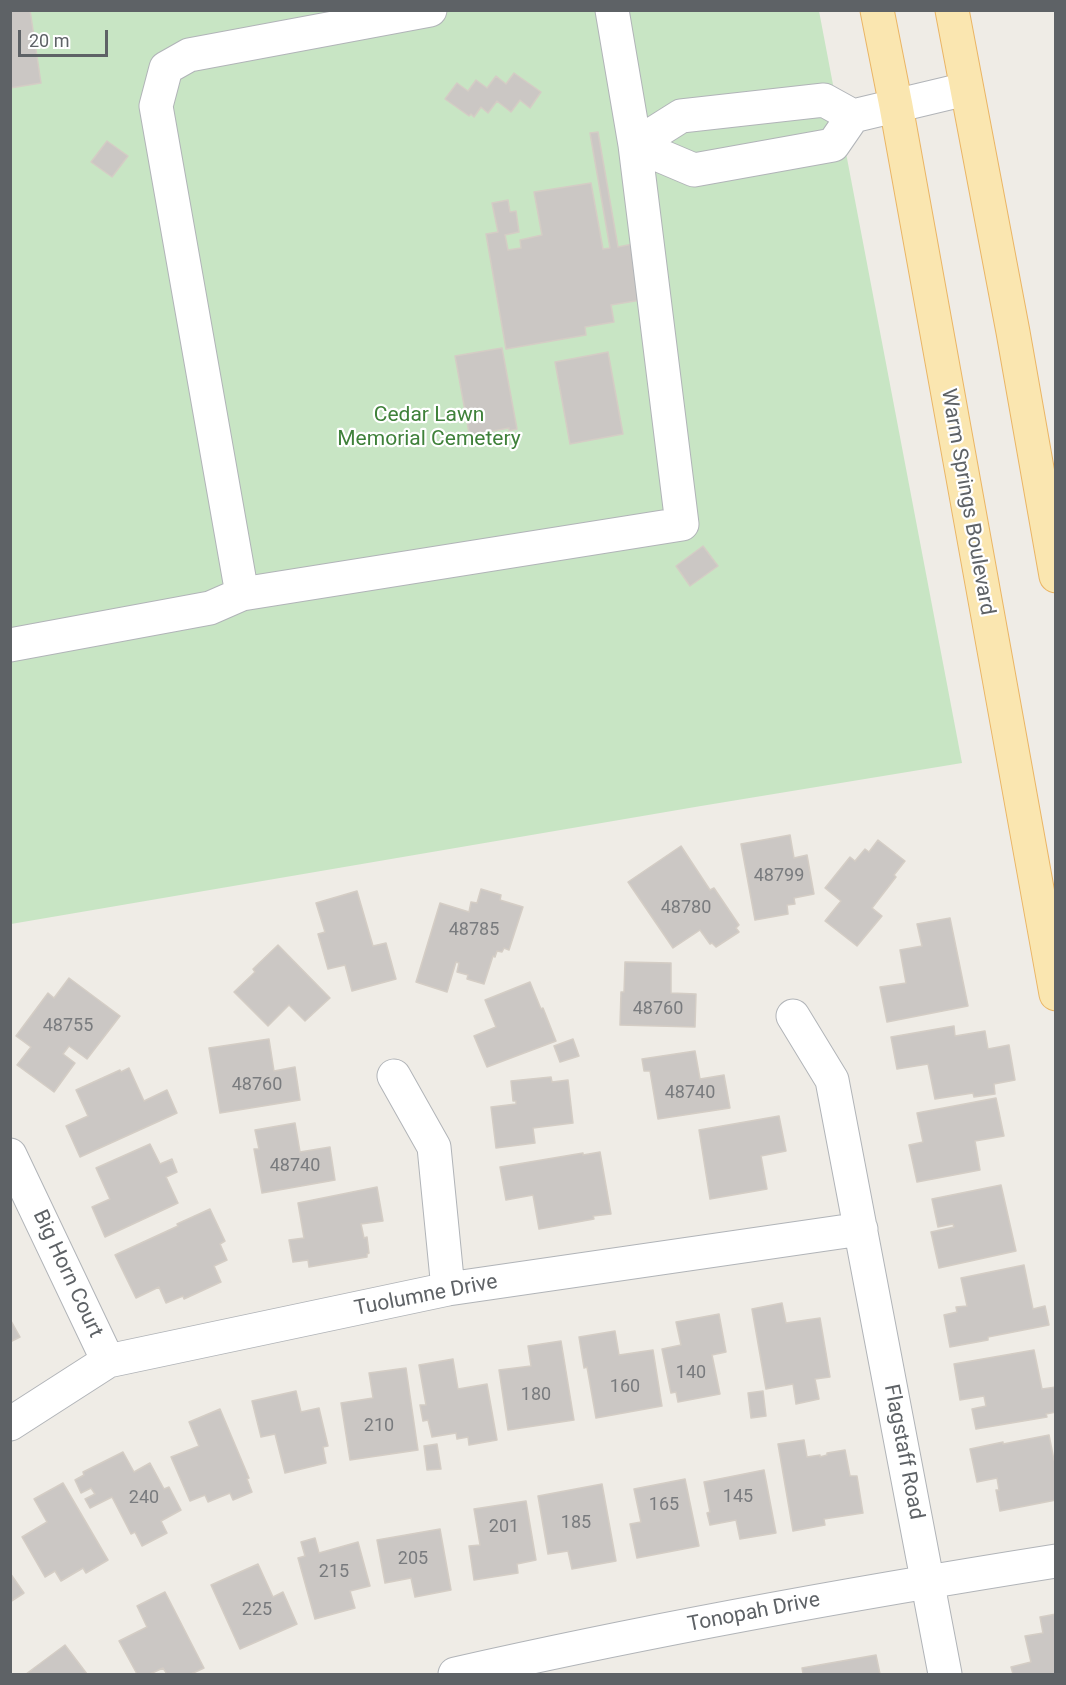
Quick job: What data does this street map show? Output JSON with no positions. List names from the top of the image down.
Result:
{
  "streets": {
    "main road": ["Warm Springs Boulevard"],
    "street": [
      "Big Horn Court",
      "Tuolumne Drive",
      "Flagstaff Road",
      "Tonopah Drive"
    ]
  },
  "crossings": [
    ["Big Horn Court", "Tuolumne Drive"],
    ["Tuolumne Drive", "Flagstaff Road"],
    ["Flagstaff Road", "Tonopah Drive"]
  ],
  "parks": ["Cedar Lawn Memorial Cemetery"],
  "house_numbers": [
    "48799",
    "48780",
    "48785",
    "48760",
    "48755",
    "48760",
    "48740",
    "48740",
    "140",
    "160",
    "180",
    "210",
    "145",
    "240",
    "165",
    "185",
    "201",
    "205",
    "215",
    "225"
  ],
  "scale_bar": "20 m"
}
